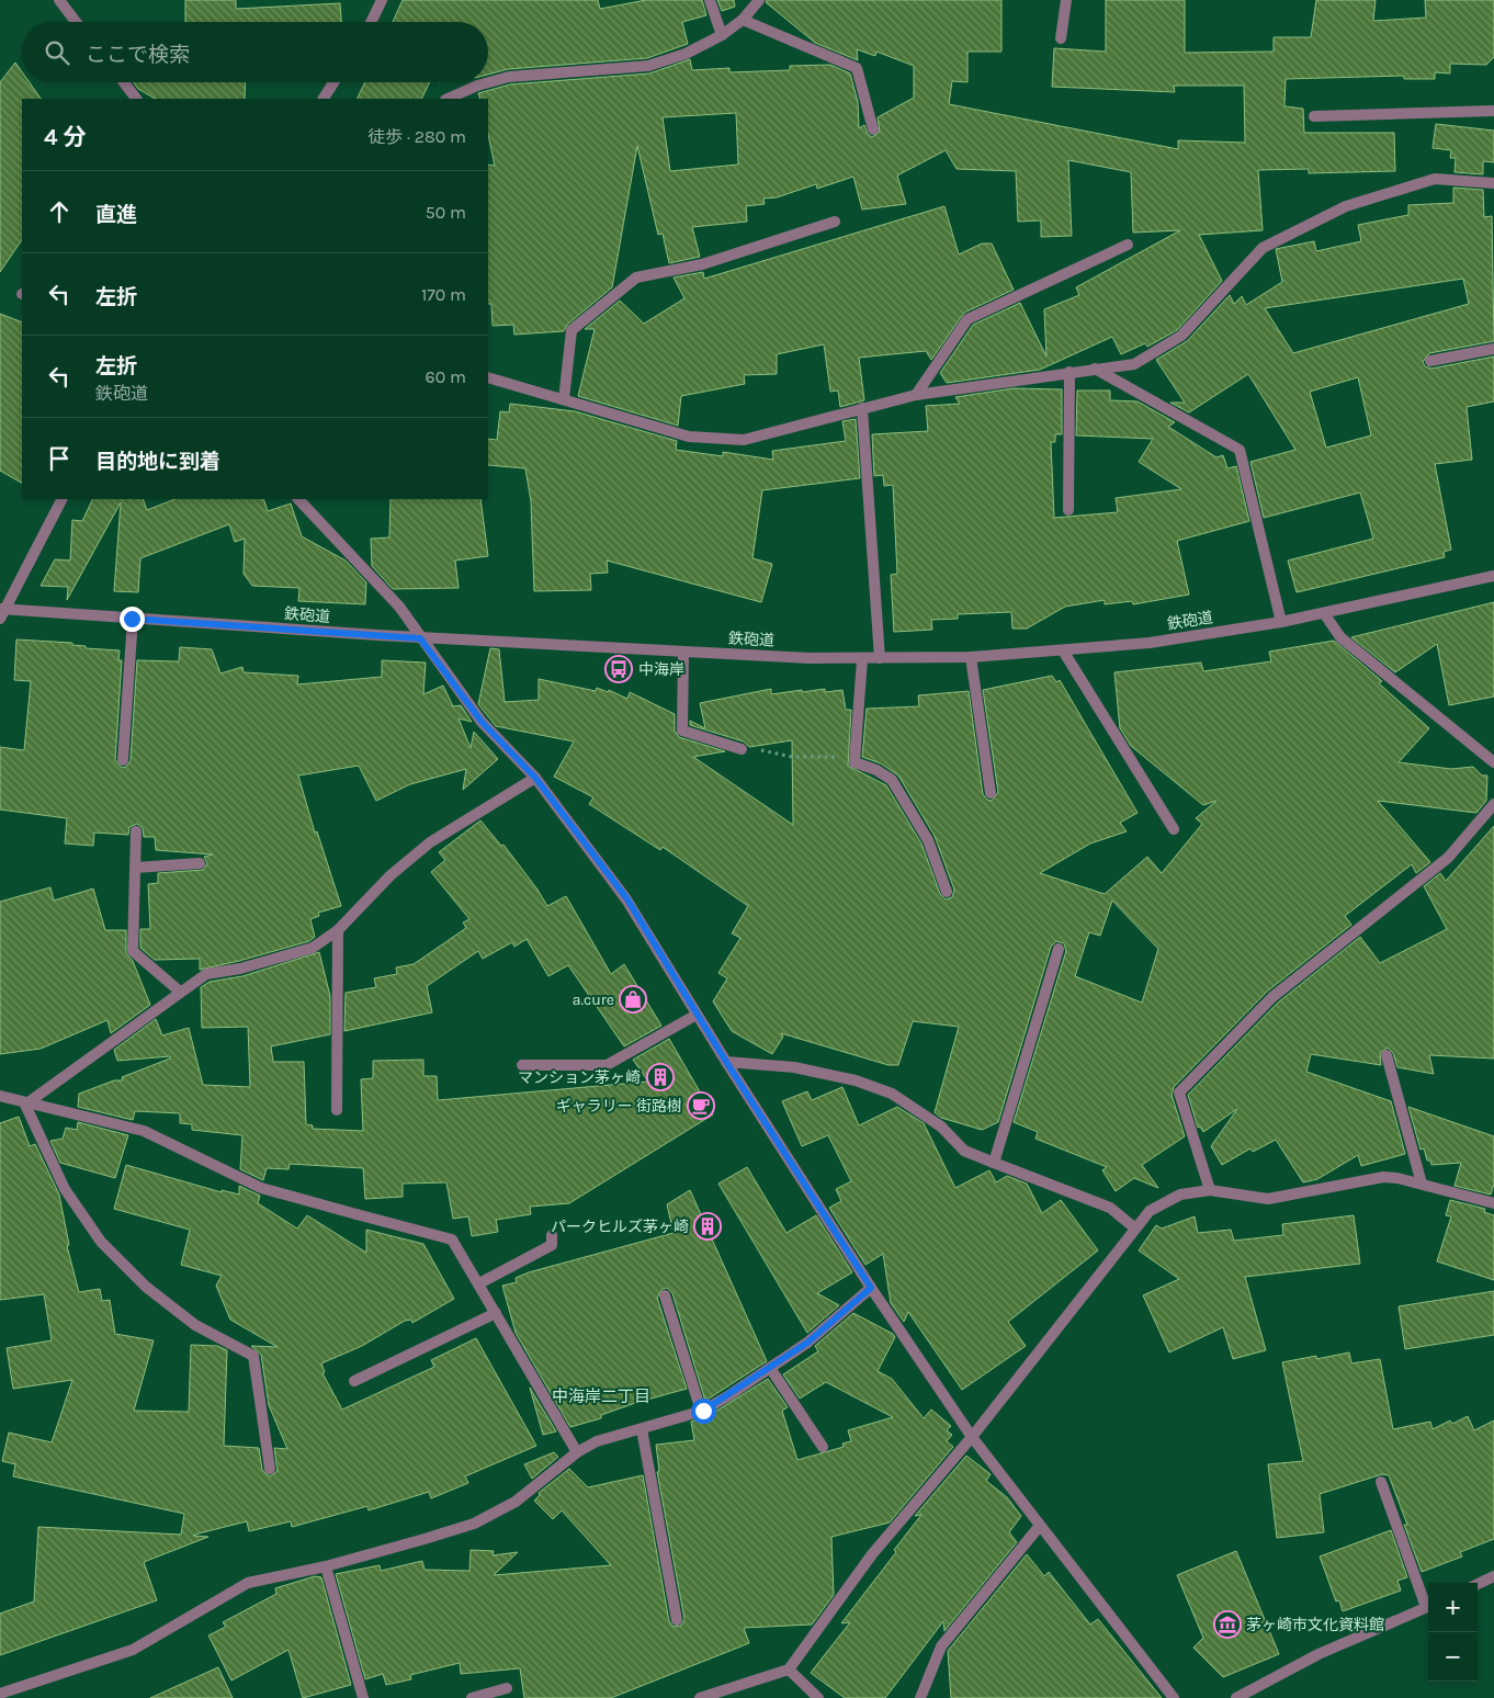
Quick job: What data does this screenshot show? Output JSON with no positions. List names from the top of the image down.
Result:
{
  "streets": {
    "street": ["鉄砲道"]
  },
  "districts": ["中海岸二丁目"],
  "places": {
    "bus stop": ["中海岸"],
    "shop": ["a.cure"],
    "building": ["マンション茅ヶ崎", "パークヒルズ茅ヶ崎"],
    "cafe": ["ギャラリー 街路樹"],
    "museum": ["茅ヶ崎市文化資料館"]
  },
  "page": {
    "search": "ここで検索",
    "heading": ["4 分", "徒歩 · 280 m"],
    "list": [
      ["直進", "50 m"],
      ["左折", "170 m"],
      ["左折", "鉄砲道", "60 m"],
      "目的地に到着"
    ],
    "map_buttons": ["+", "−"]
  }
}
